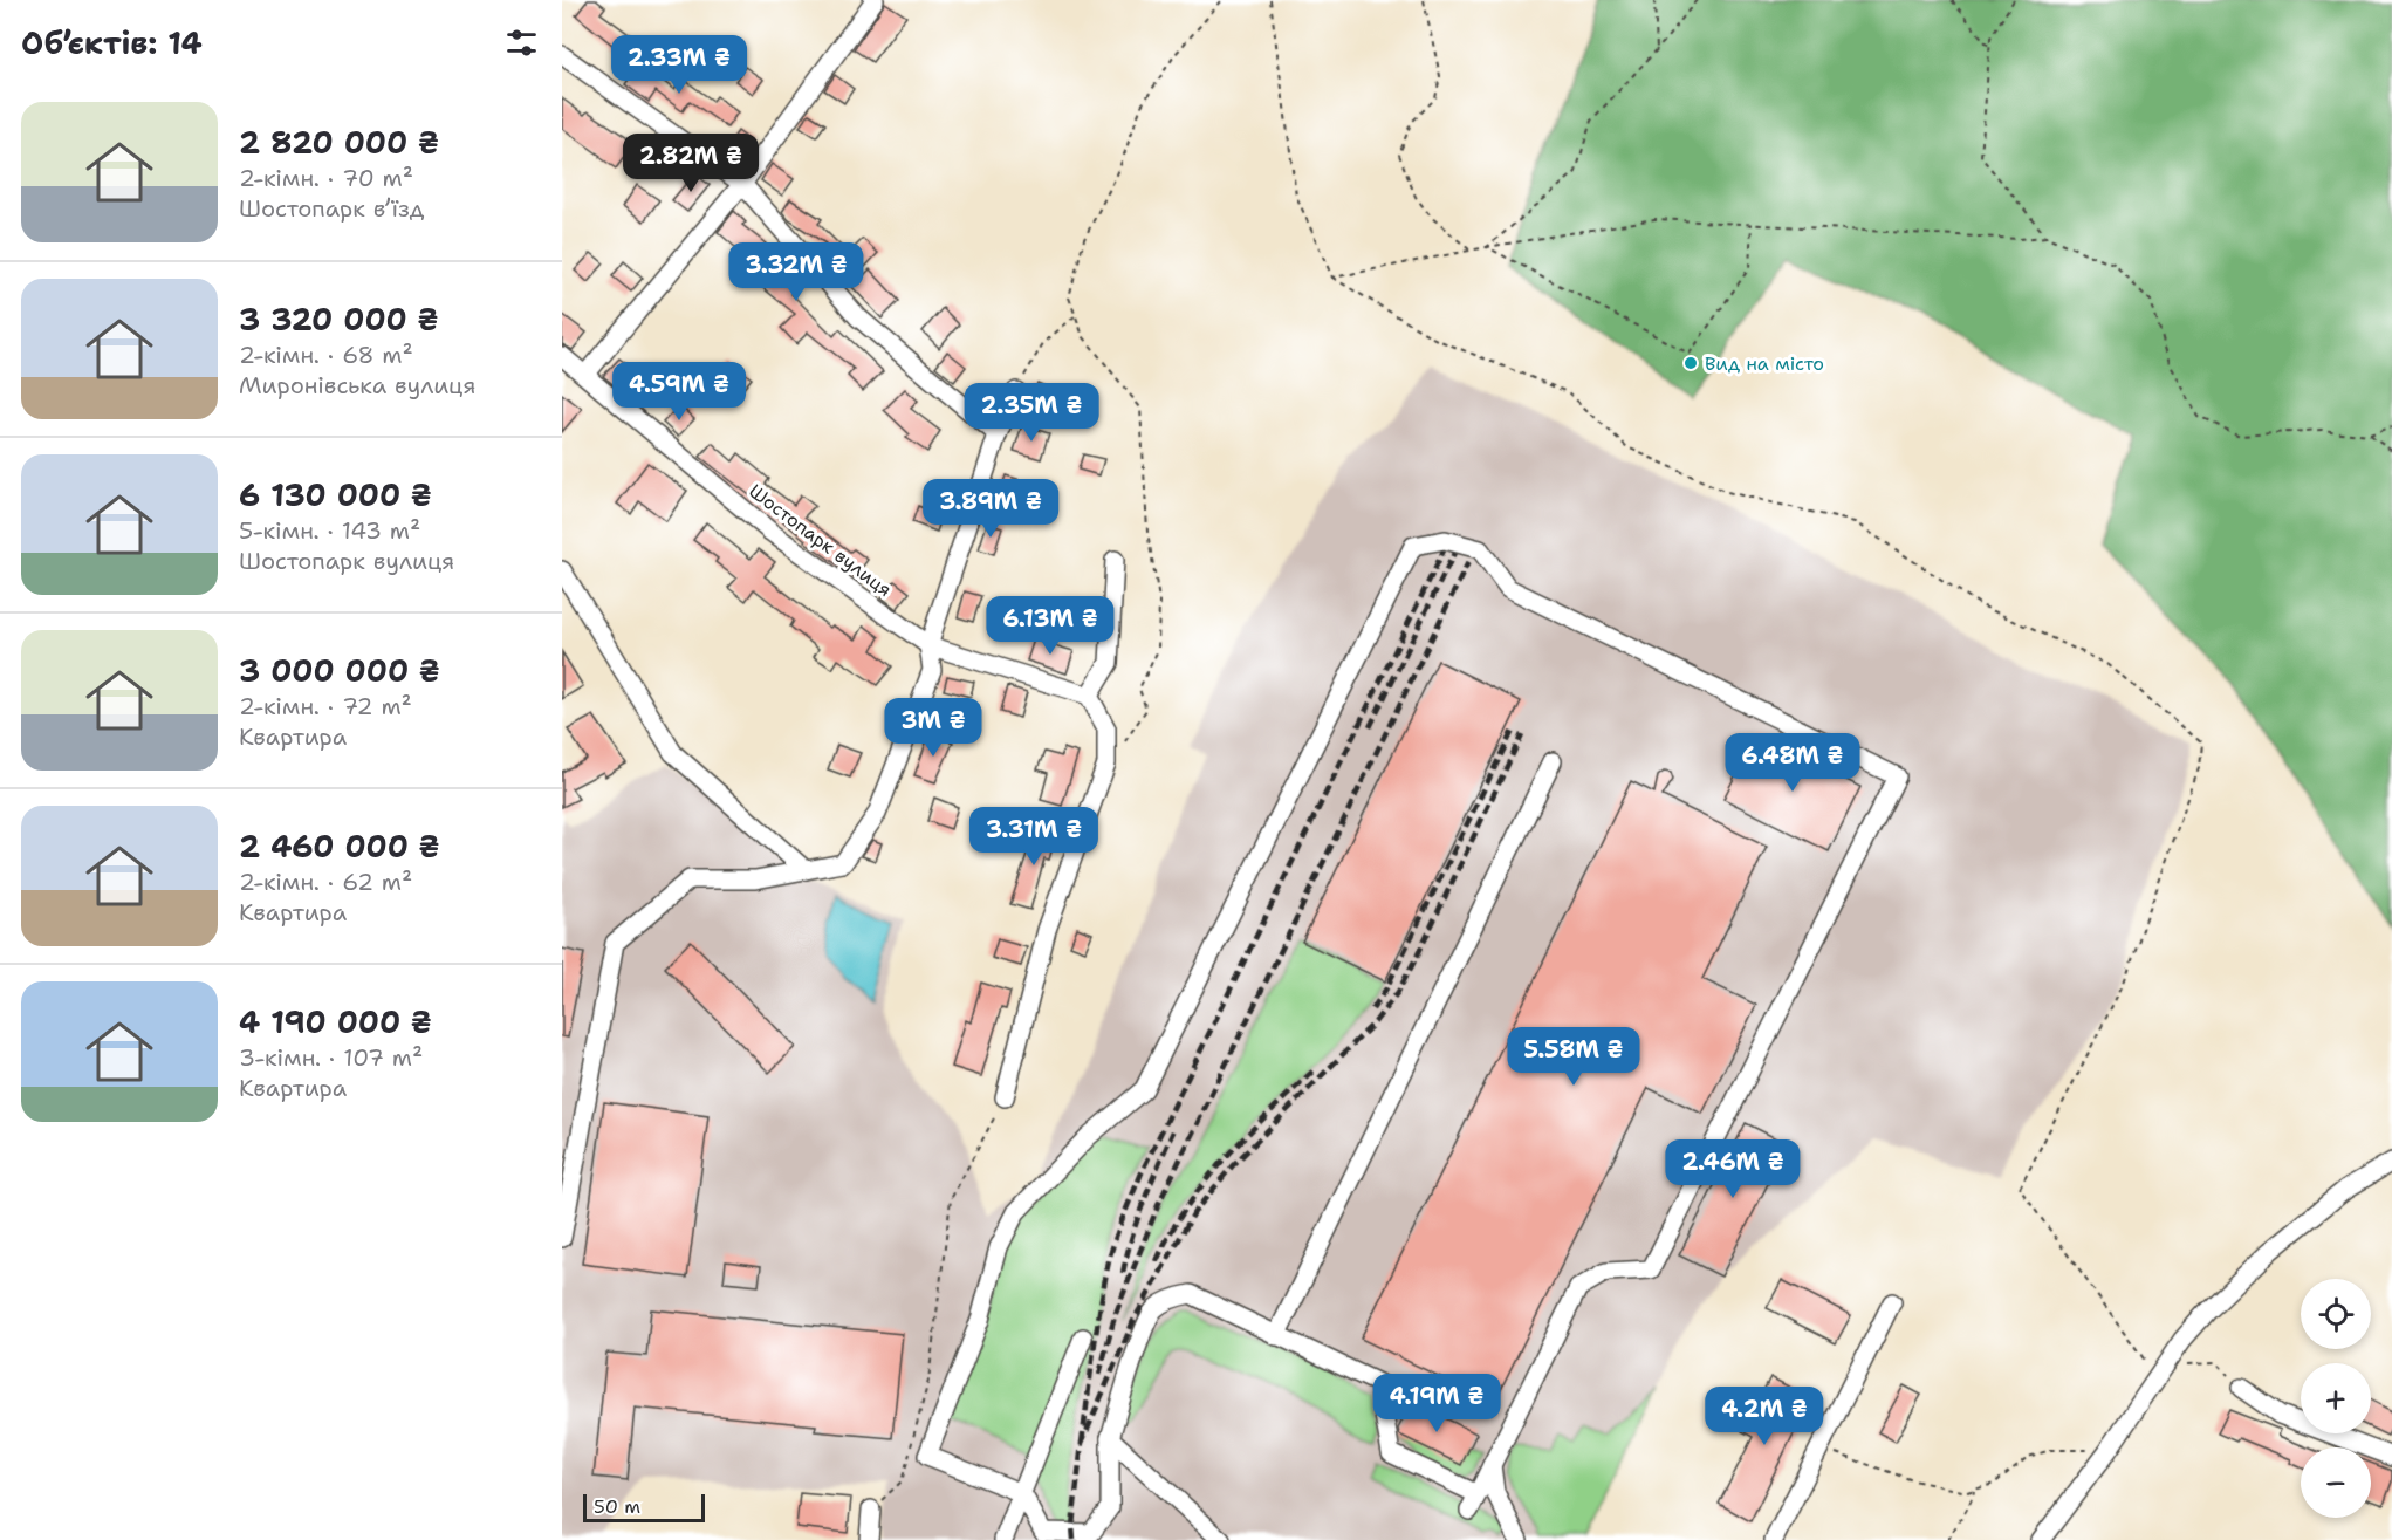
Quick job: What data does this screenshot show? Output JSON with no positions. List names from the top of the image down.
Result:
{
  "streets": {
    "street": ["Шостопарк вулиця"]
  },
  "places": ["Вид на місто"],
  "scale_bar": "50 m",
  "page": {
    "heading": "Об’єктів: 14",
    "price": [
      "2.33M ₴",
      "2.82M ₴",
      "3.32M ₴",
      "4.59M ₴",
      "2.35M ₴",
      "3.89M ₴",
      "6.13M ₴",
      "3M ₴",
      "6.48M ₴",
      "3.31M ₴",
      "5.58M ₴",
      "2.46M ₴",
      "4.19M ₴",
      "4.2M ₴"
    ],
    "list": [
      {
        "name": "2 820 000 ₴",
        "note": "2-кімн. · 70 m² · Шостопарк в’їзд"
      },
      {
        "name": "3 320 000 ₴",
        "note": "2-кімн. · 68 m² · Миронівська вулиця"
      },
      {
        "name": "6 130 000 ₴",
        "note": "5-кімн. · 143 m² · Шостопарк вулиця"
      },
      {
        "name": "3 000 000 ₴",
        "note": "2-кімн. · 72 m² · Квартира"
      },
      {
        "name": "2 460 000 ₴",
        "note": "2-кімн. · 62 m² · Квартира"
      },
      {
        "name": "4 190 000 ₴",
        "note": "3-кімн. · 107 m² · Квартира"
      }
    ],
    "map_buttons": ["+", "−"],
    "scale": "50 m"
  }
}
